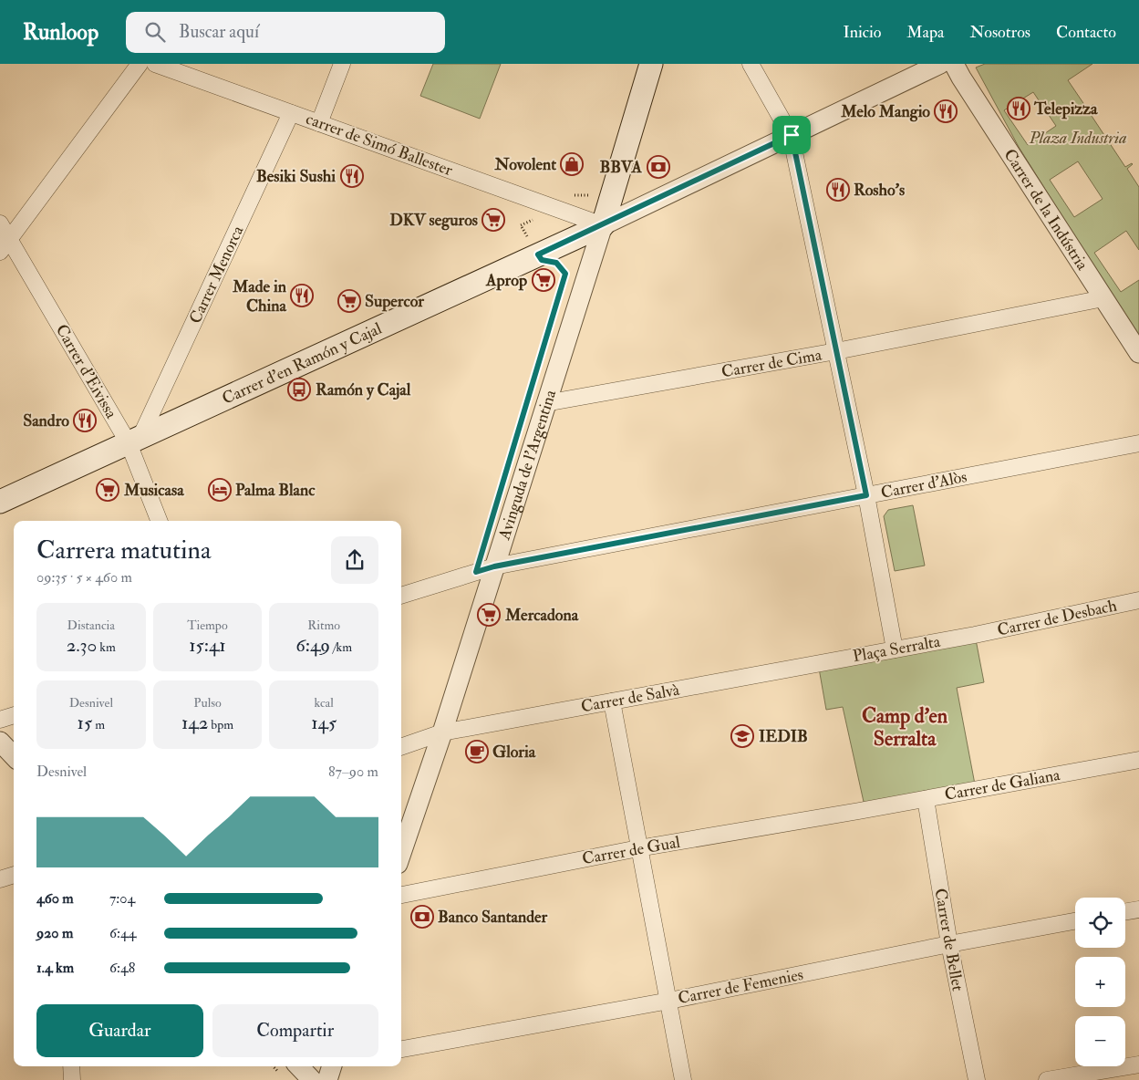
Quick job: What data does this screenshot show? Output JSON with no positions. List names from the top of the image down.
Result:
{
  "streets": {
    "main road": ["Carrer d'en Ramón y Cajal", "Avinguda de l'Argentina"],
    "street": [
      "carrer de Simó Ballester",
      "Carrer de la Indústria",
      "Carrer Menorca",
      "Carrer de Cima",
      "Carrer d'Eivissa",
      "Carrer d'Alòs",
      "Carrer de Desbach",
      "Plaça Serralta",
      "Carrer de Salvà",
      "Carrer de Galiana",
      "Carrer de Gual",
      "Carrer de Bellet",
      "Carrer de Femenies"
    ]
  },
  "crossings": [
    ["carrer de Simó Ballester", "Carrer Menorca"],
    ["carrer de Simó Ballester", "Carrer d'en Ramón y Cajal"],
    ["carrer de Simó Ballester", "Avinguda de l'Argentina"],
    ["Carrer de la Indústria", "Carrer de Cima"],
    ["Carrer Menorca", "Carrer d'en Ramón y Cajal"],
    ["Carrer Menorca", "Carrer d'Eivissa"],
    ["Carrer d'en Ramón y Cajal", "Carrer d'Eivissa"],
    ["Carrer d'en Ramón y Cajal", "Avinguda de l'Argentina"],
    ["Carrer de Cima", "Avinguda de l'Argentina"],
    ["Avinguda de l'Argentina", "Carrer d'Alòs"],
    ["Avinguda de l'Argentina", "Carrer de Salvà"],
    ["Carrer de Desbach", "Plaça Serralta"],
    ["Plaça Serralta", "Carrer de Salvà"],
    ["Carrer de Galiana", "Carrer de Gual"],
    ["Carrer de Galiana", "Carrer de Bellet"],
    ["Carrer de Bellet", "Carrer de Femenies"]
  ],
  "districts": ["Camp d'en Serralta"],
  "parks": ["Plaza Industria"],
  "places": {
    "restaurant": [
      "Telepizza",
      "Melo Mangio",
      "Besiki Sushi",
      "Rosho's",
      "Made in China",
      "Sandro"
    ],
    "shop": ["Novolent"],
    "bank": ["BBVA", "Banco Santander"],
    "supermarket": [
      "DKV seguros",
      "Aprop",
      "Supercor",
      "Musicasa",
      "Mercadona"
    ],
    "bus stop": ["Ramón y Cajal"],
    "hotel": ["Palma Blanc"],
    "school or university": ["IEDIB"],
    "cafe": ["Gloria"]
  },
  "page": {
    "header": "Runloop",
    "search": "Buscar aquí",
    "nav": [
      "Inicio",
      "Mapa",
      "Nosotros",
      "Contacto"
    ],
    "heading": ["Carrera matutina", "09:35 · 5 × 460 m"],
    "stats": [
      ["Distancia", "2.30 km"],
      ["Tiempo", "15:41"],
      ["Ritmo", "6:49 /km"],
      ["Desnivel", "15 m"],
      ["Pulso", "142 bpm"],
      ["kcal", "145"]
    ],
    "chart": ["Desnivel", "87–90 m"],
    "list": [
      {
        "name": "460 m",
        "note": "7:04"
      },
      {
        "name": "920 m",
        "note": "6:44"
      },
      {
        "name": "1.4 km",
        "note": "6:48"
      }
    ],
    "map_buttons": ["+", "−"],
    "buttons": ["Guardar", "Compartir"]
  }
}
